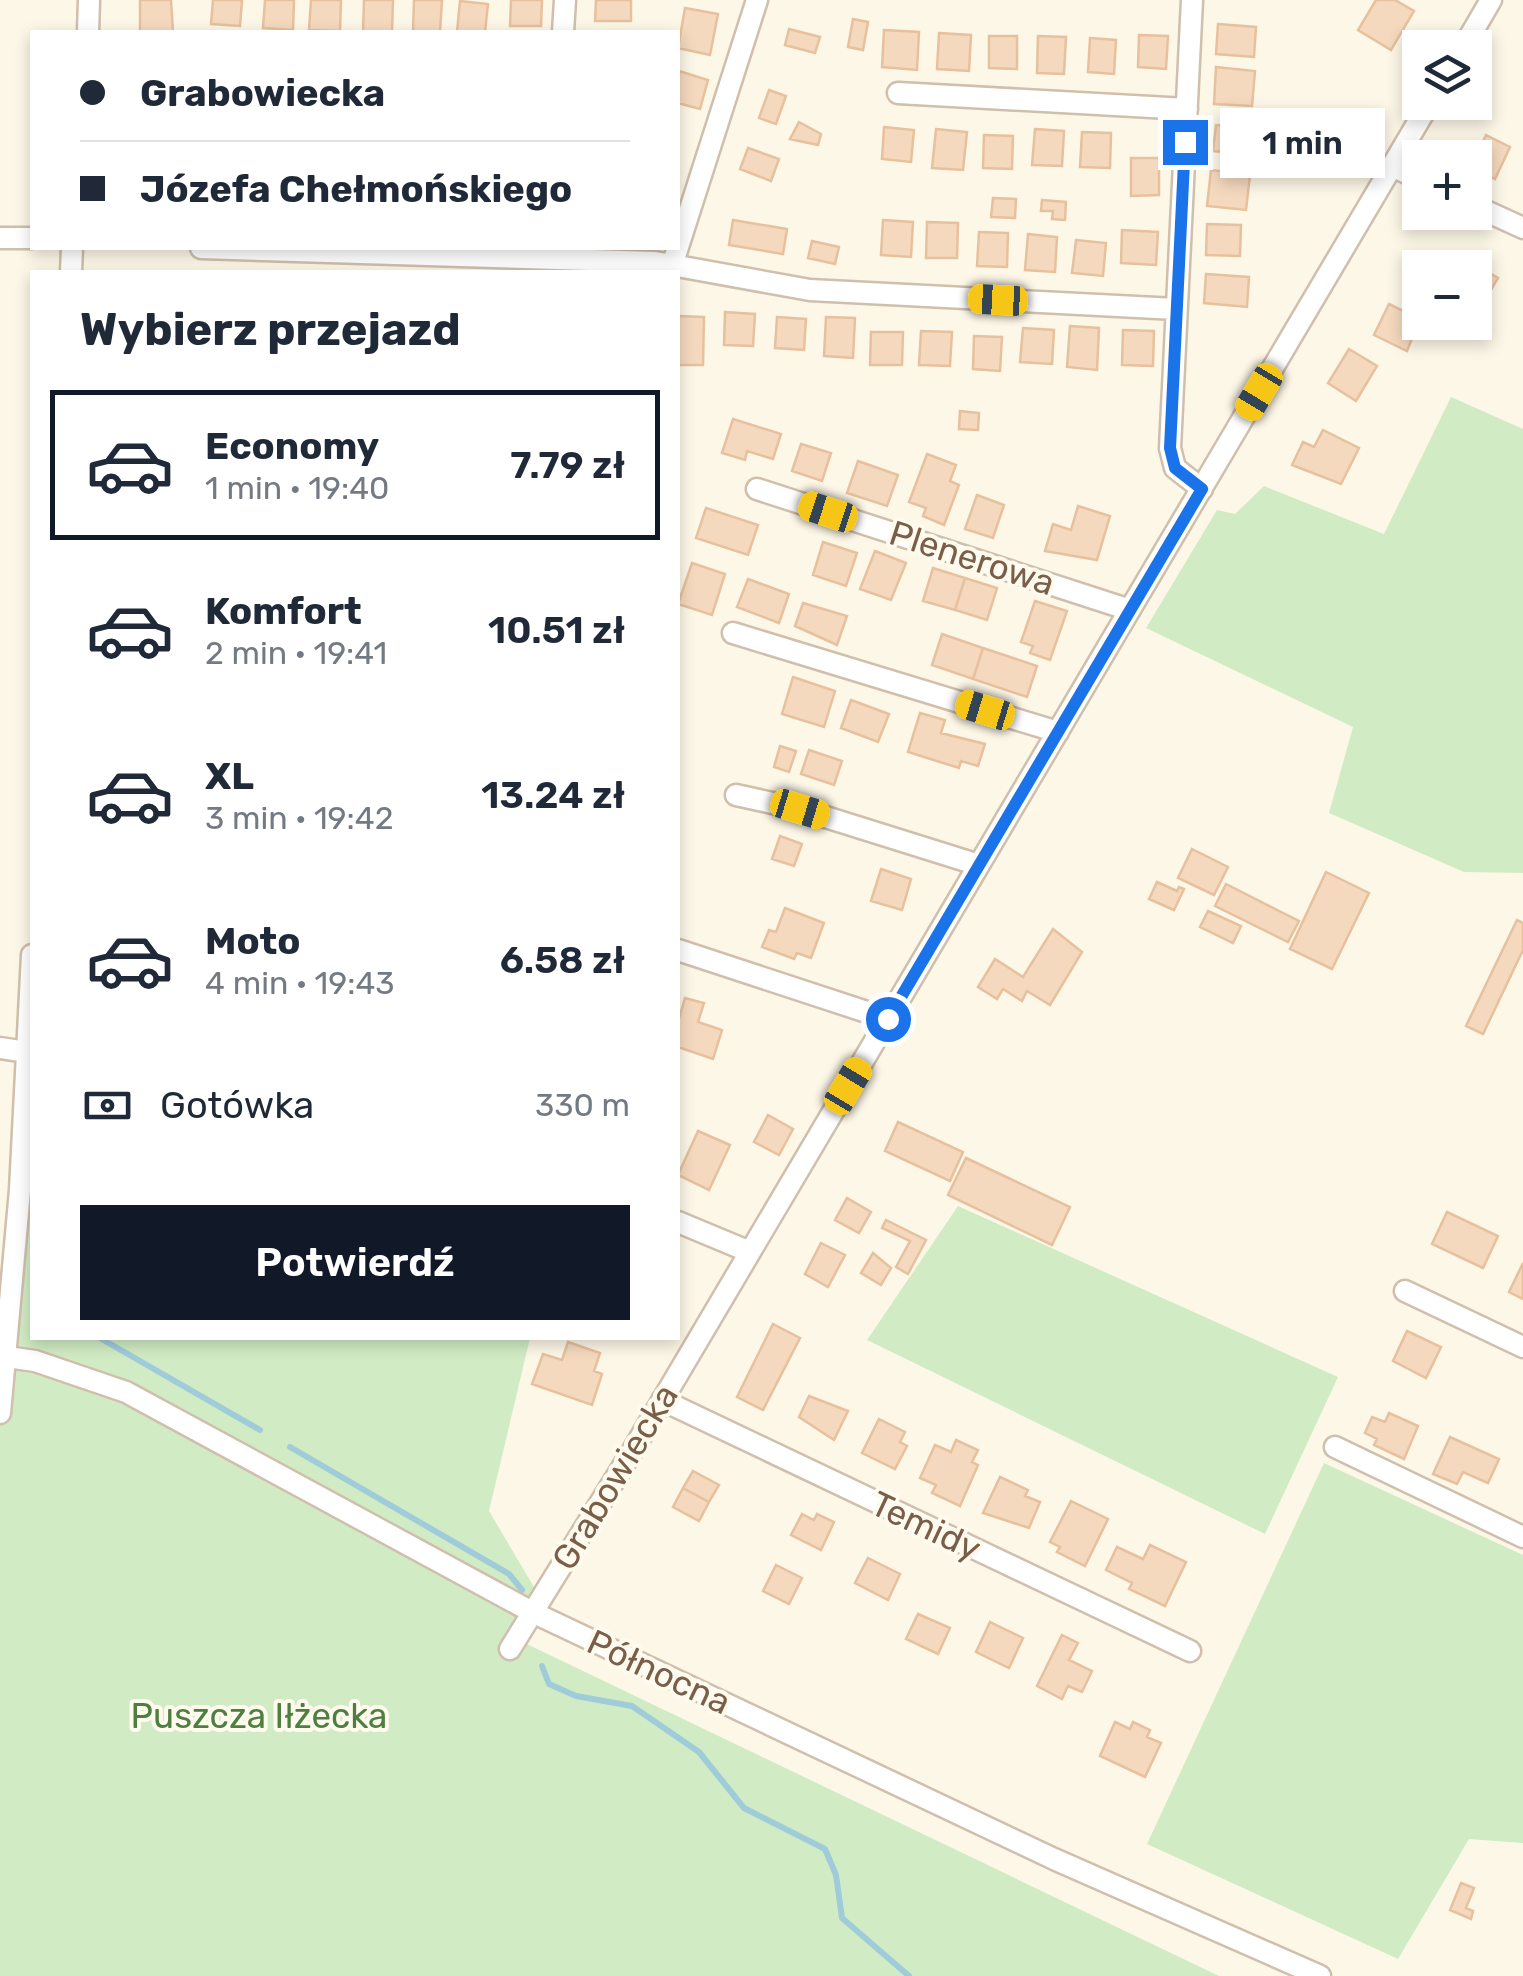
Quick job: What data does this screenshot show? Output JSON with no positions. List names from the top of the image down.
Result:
{
  "streets": {
    "street": [
      "Plenerowa",
      "Grabowiecka",
      "Temidy",
      "Północna"
    ]
  },
  "crossings": [
    ["Plenerowa", "Grabowiecka"],
    ["Grabowiecka", "Temidy"],
    ["Grabowiecka", "Północna"]
  ],
  "parks": ["Puszcza Iłżecka"],
  "page": {
    "map_buttons": ["+", "−"],
    "banner": ["Grabowiecka", "Józefa Chełmońskiego"],
    "bubble": "1 min",
    "heading": "Wybierz przejazd",
    "list": [
      {
        "name": "Economy",
        "note": "1 min · 19:40",
        "value": "7.79 zł"
      },
      {
        "name": "Komfort",
        "note": "2 min · 19:41",
        "value": "10.51 zł"
      },
      {
        "name": "XL",
        "note": "3 min · 19:42",
        "value": "13.24 zł"
      },
      {
        "name": "Moto",
        "note": "4 min · 19:43",
        "value": "6.58 zł"
      }
    ],
    "pay": ["Gotówka", "330 m"],
    "buttons": "Potwierdź"
  }
}
